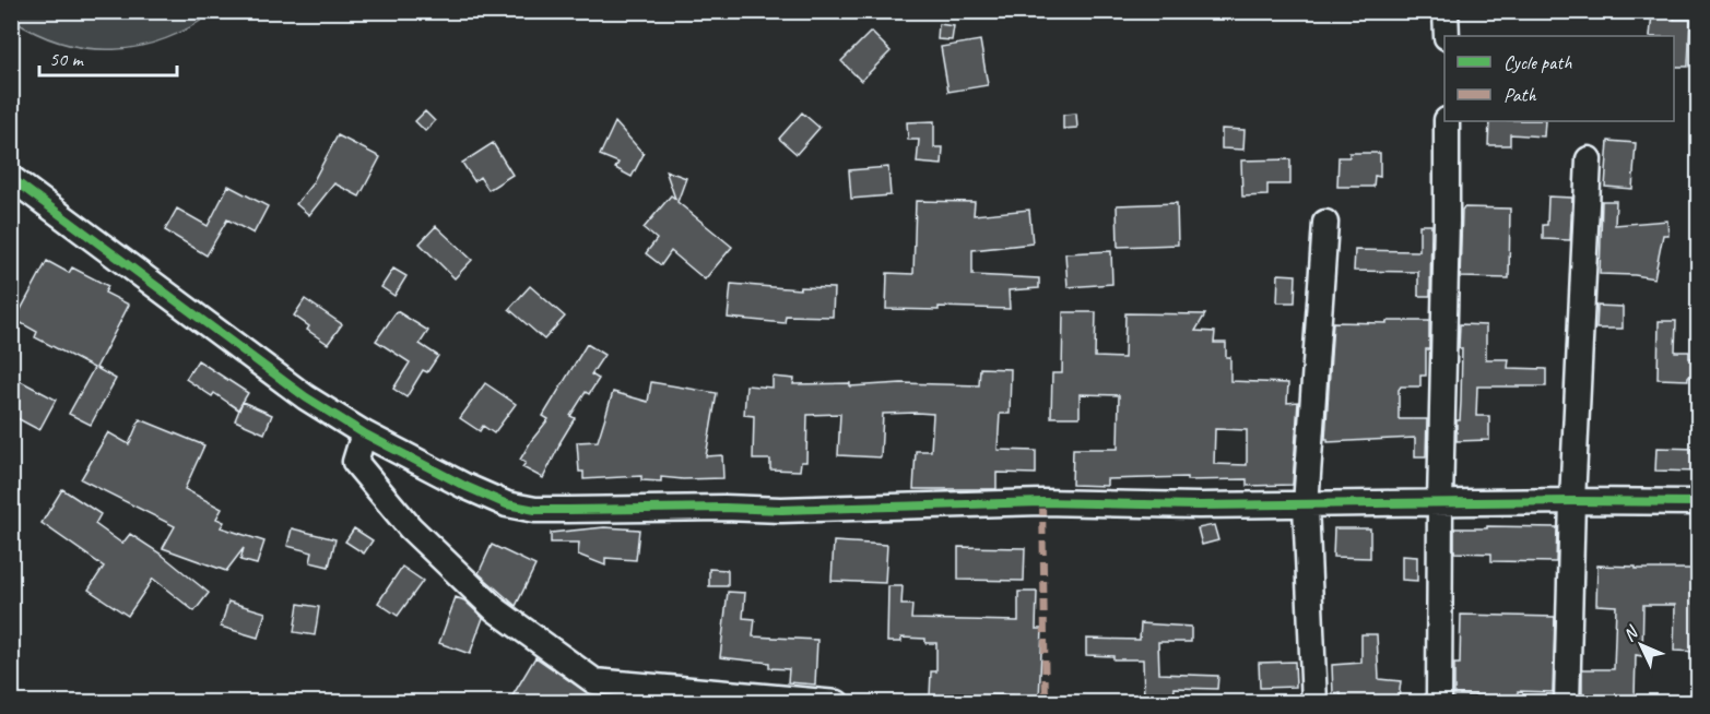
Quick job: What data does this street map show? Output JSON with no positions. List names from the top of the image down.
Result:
{
  "legend": ["Cycle path", "Path"],
  "scale_bar": "50 m",
  "north": "top left"
}
